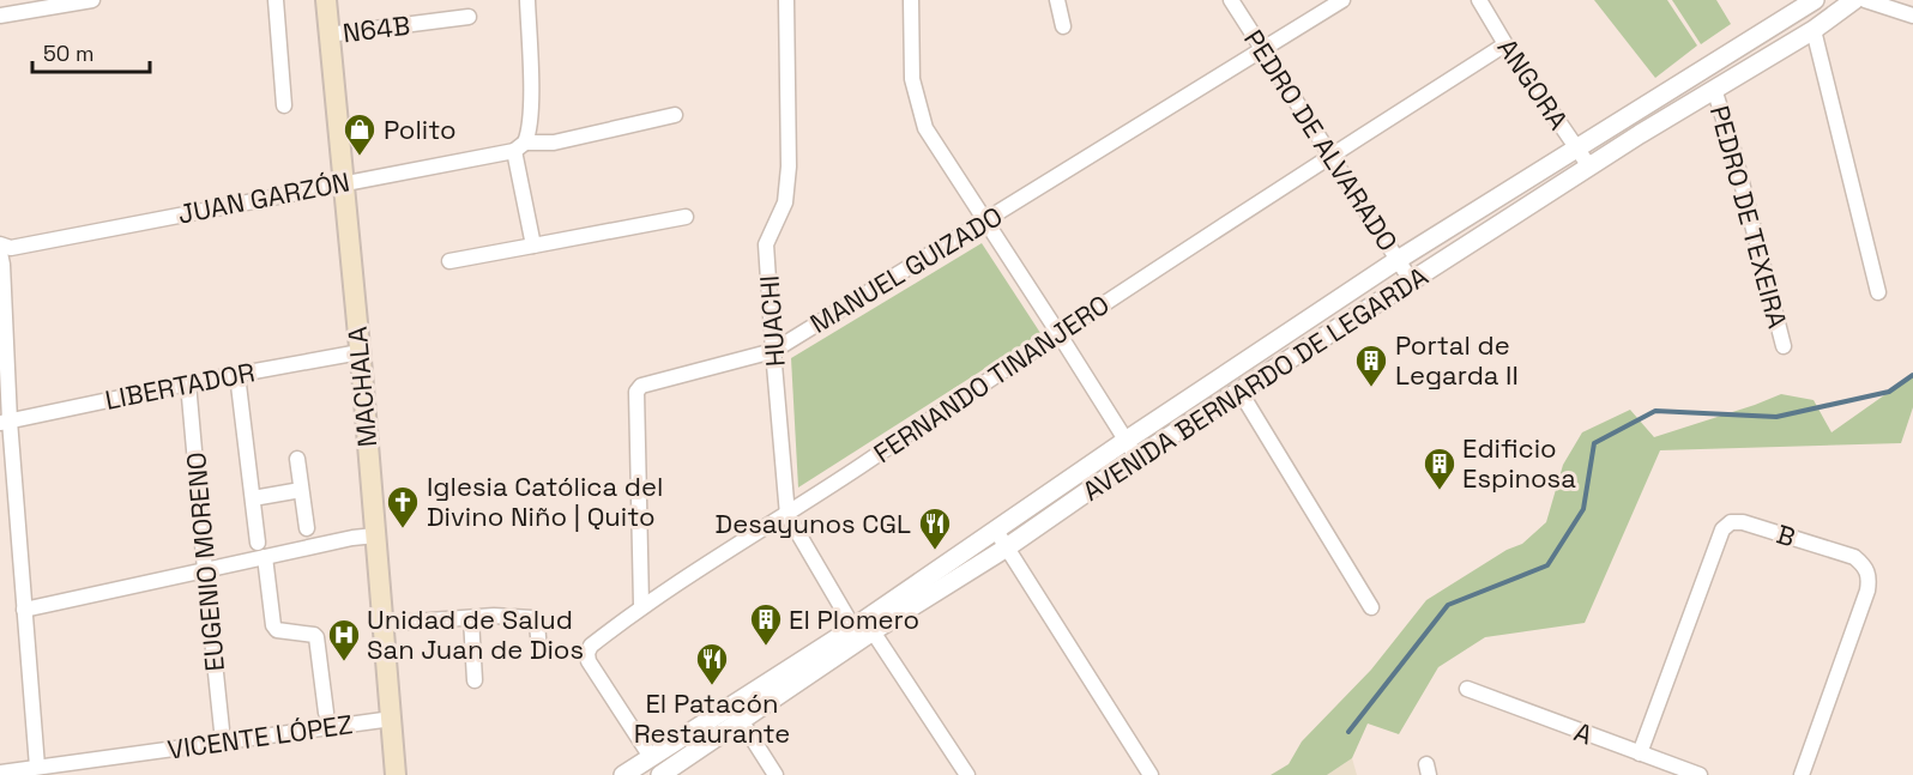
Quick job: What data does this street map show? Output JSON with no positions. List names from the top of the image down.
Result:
{
  "streets": {
    "main road": ["MACHALA"],
    "street": [
      "N64B",
      "ANGORA",
      "PEDRO DE ALVARADO",
      "JUAN GARZÓN",
      "PEDRO DE TEXEIRA",
      "MANUEL GUIZADO",
      "HUACHI",
      "FERNANDO TINANJERO",
      "AVENIDA BERNARDO DE LEGARDA",
      "LIBERTADOR",
      "B",
      "EUGENIO MORENO",
      "A",
      "VICENTE LÓPEZ"
    ]
  },
  "crossings": [
    ["N64B", "MACHALA"],
    ["ANGORA", "FERNANDO TINANJERO"],
    ["ANGORA", "AVENIDA BERNARDO DE LEGARDA"],
    ["PEDRO DE ALVARADO", "MANUEL GUIZADO"],
    ["PEDRO DE ALVARADO", "FERNANDO TINANJERO"],
    ["PEDRO DE ALVARADO", "AVENIDA BERNARDO DE LEGARDA"],
    ["JUAN GARZÓN", "MACHALA"],
    ["PEDRO DE TEXEIRA", "AVENIDA BERNARDO DE LEGARDA"],
    ["MANUEL GUIZADO", "HUACHI"],
    ["MANUEL GUIZADO", "FERNANDO TINANJERO"],
    ["HUACHI", "FERNANDO TINANJERO"],
    ["HUACHI", "AVENIDA BERNARDO DE LEGARDA"],
    ["FERNANDO TINANJERO", "AVENIDA BERNARDO DE LEGARDA"],
    ["LIBERTADOR", "MACHALA"],
    ["LIBERTADOR", "EUGENIO MORENO"],
    ["MACHALA", "VICENTE LÓPEZ"],
    ["B", "A"],
    ["EUGENIO MORENO", "VICENTE LÓPEZ"]
  ],
  "places": {
    "shop": ["Polito"],
    "building": ["Portal de Legarda II", "Edificio Espinosa", "El Plomero"],
    "church": ["Iglesia Católica del Divino Niño | Quito"],
    "restaurant": ["Desayunos CGL", "El Patacón Restaurante"],
    "hospital": ["Unidad de Salud San Juan de Dios"]
  },
  "scale_bar": "50 m"
}
